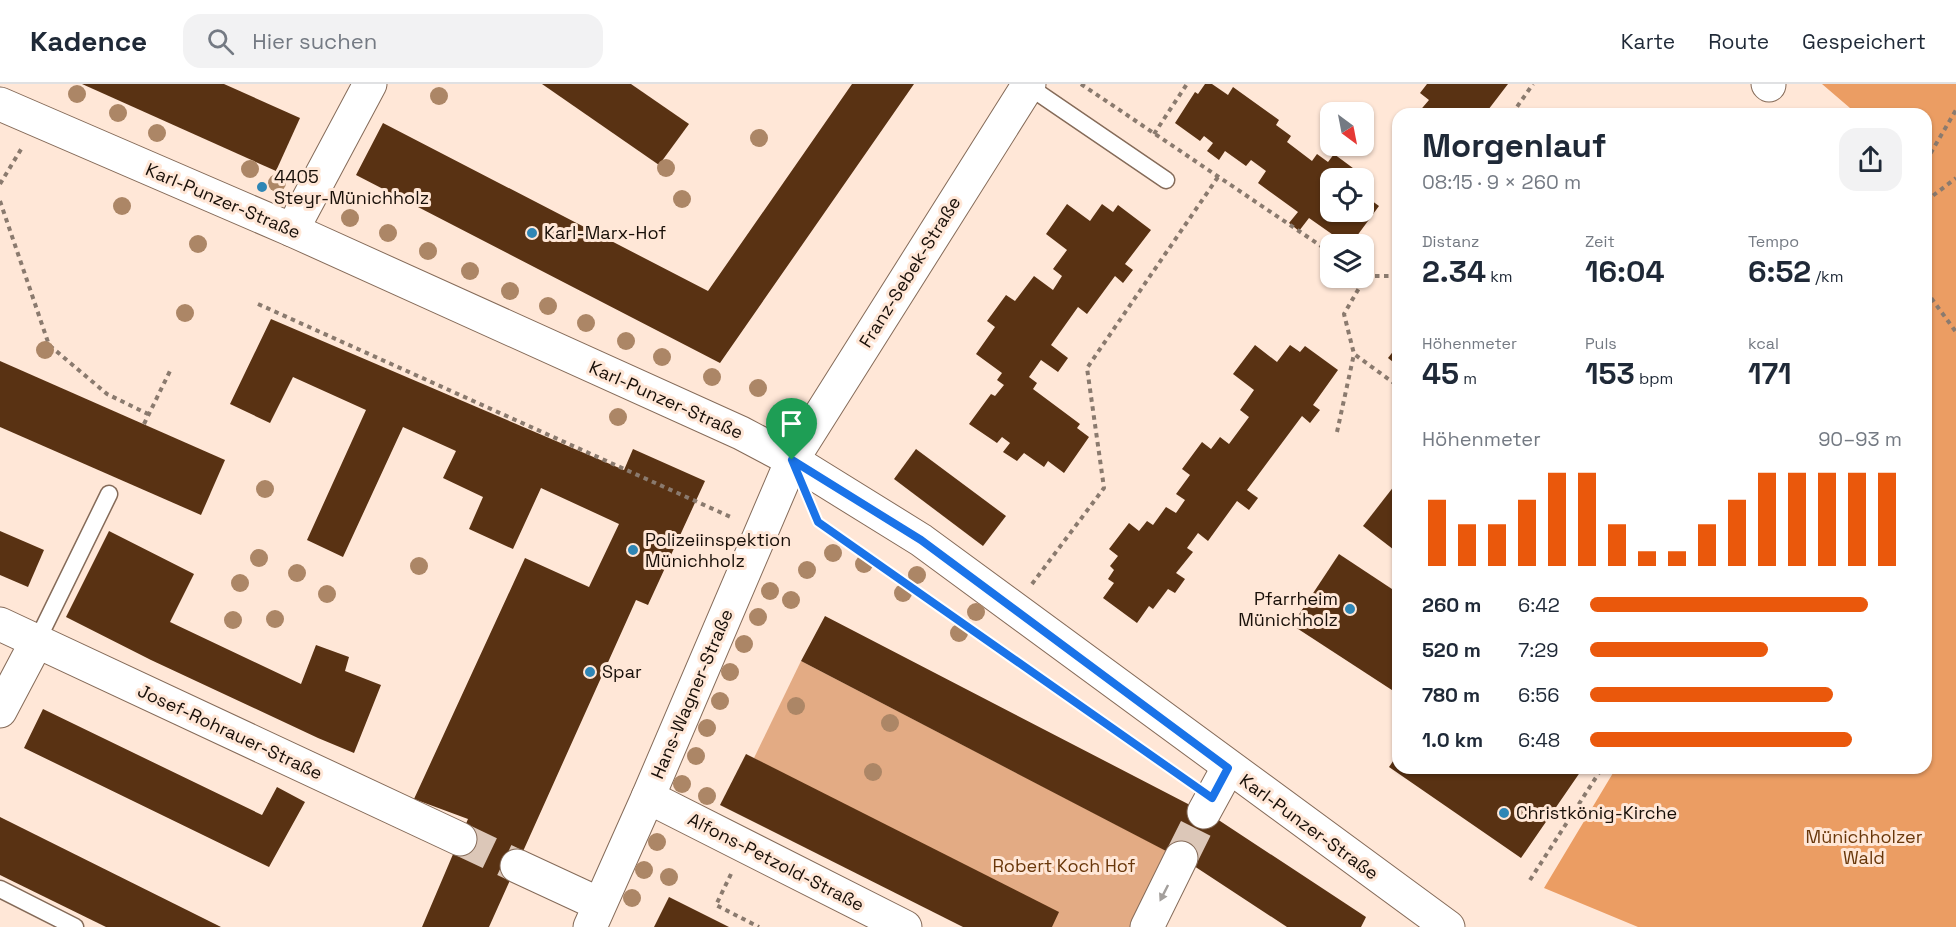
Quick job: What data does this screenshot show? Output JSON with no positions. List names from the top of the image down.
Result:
{
  "streets": {
    "street": [
      "Karl-Punzer-Straße",
      "Franz-Sebek-Straße",
      "Hans-Wagner-Straße",
      "Josef-Rohrauer-Straße",
      "Alfons-Petzold-Straße"
    ]
  },
  "crossings": [
    ["Karl-Punzer-Straße", "Franz-Sebek-Straße"],
    ["Karl-Punzer-Straße", "Hans-Wagner-Straße"],
    ["Franz-Sebek-Straße", "Hans-Wagner-Straße"],
    ["Hans-Wagner-Straße", "Alfons-Petzold-Straße"]
  ],
  "parks": ["Münichholzer Wald", "Robert Koch Hof"],
  "places": [
    "4405 Steyr-Münichholz",
    "Karl-Marx-Hof",
    "Polizeiinspektion Münichholz",
    "Pfarrheim Münichholz",
    "Spar",
    "Christkönig-Kirche"
  ],
  "north": "bottom right",
  "page": {
    "header": "Kadence",
    "search": "Hier suchen",
    "nav": ["Karte", "Route", "Gespeichert"],
    "heading": ["Morgenlauf", "08:15 · 9 × 260 m"],
    "stats": [
      ["Distanz", "2.34 km"],
      ["Zeit", "16:04"],
      ["Tempo", "6:52 /km"],
      ["Höhenmeter", "45 m"],
      ["Puls", "153 bpm"],
      ["kcal", "171"]
    ],
    "chart": ["Höhenmeter", "90–93 m"],
    "list": [
      {
        "name": "260 m",
        "note": "6:42"
      },
      {
        "name": "520 m",
        "note": "7:29"
      },
      {
        "name": "780 m",
        "note": "6:56"
      },
      {
        "name": "1.0 km",
        "note": "6:48"
      }
    ]
  }
}
